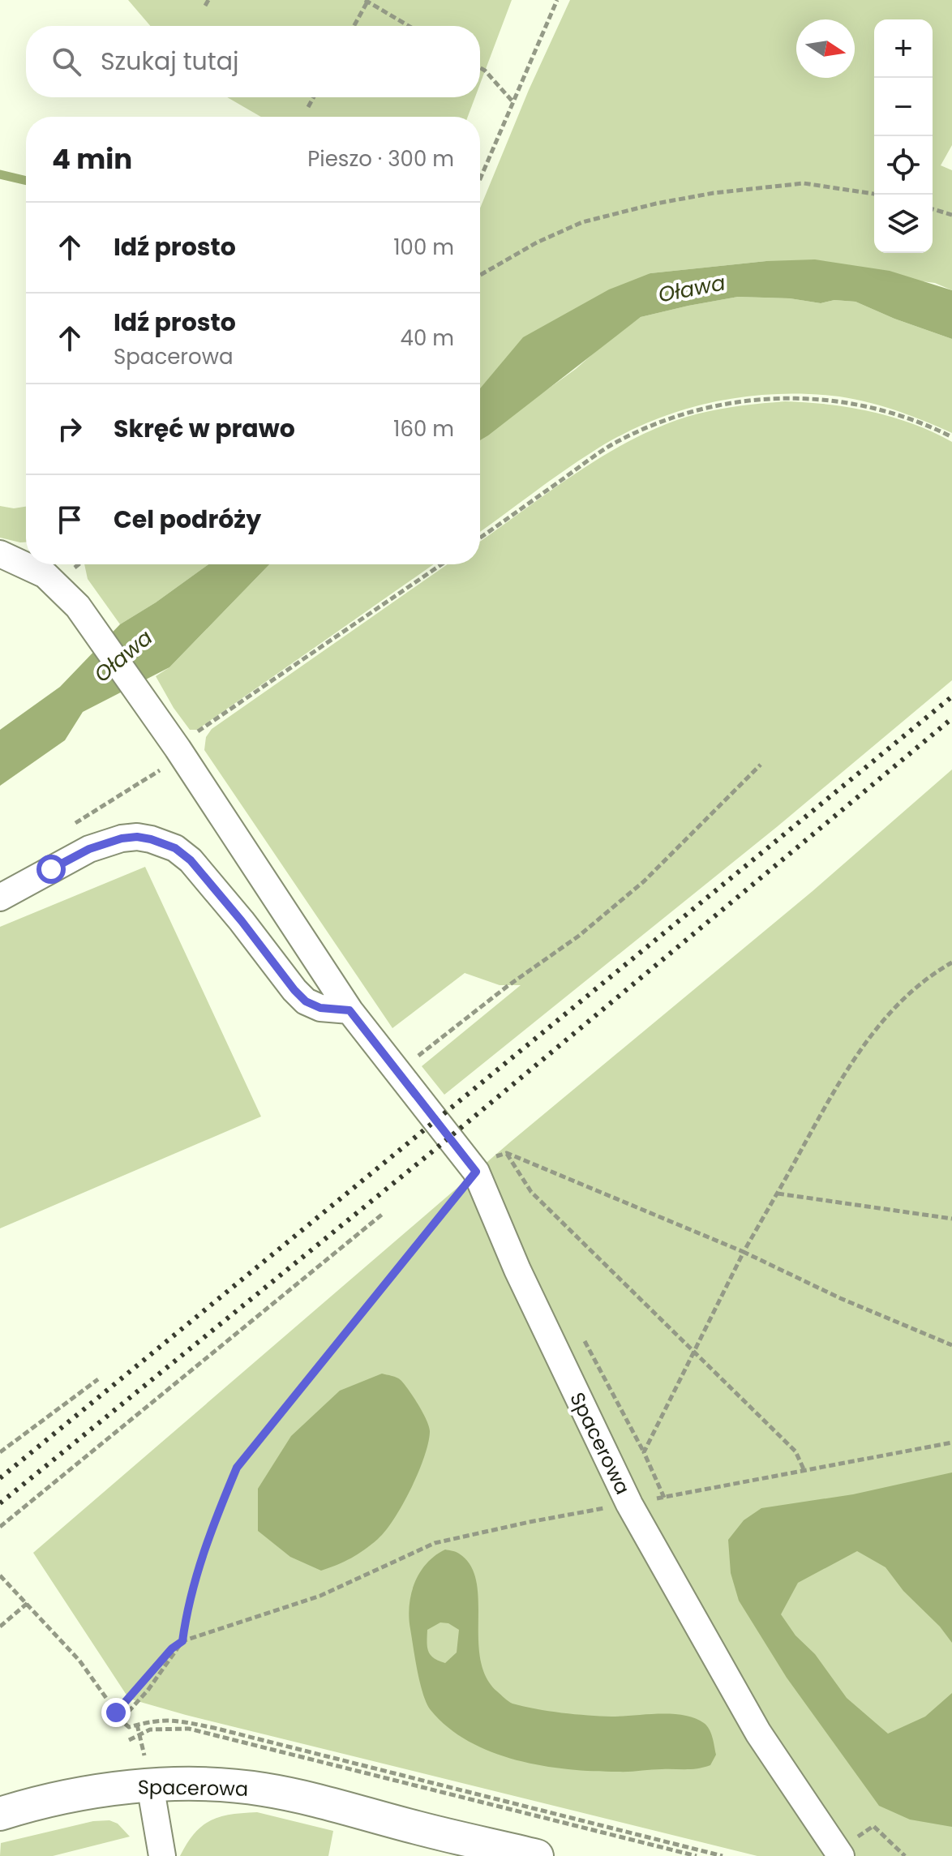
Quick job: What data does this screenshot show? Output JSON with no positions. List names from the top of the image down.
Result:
{
  "streets": {
    "street": ["Spacerowa"]
  },
  "water": ["Oława"],
  "north": "right",
  "page": {
    "map_buttons": ["+", "−"],
    "search": "Szukaj tutaj",
    "heading": ["4 min", "Pieszo · 300 m"],
    "list": [
      ["Idź prosto", "100 m"],
      ["Idź prosto", "Spacerowa", "40 m"],
      ["Skręć w prawo", "160 m"],
      "Cel podróży"
    ]
  }
}
